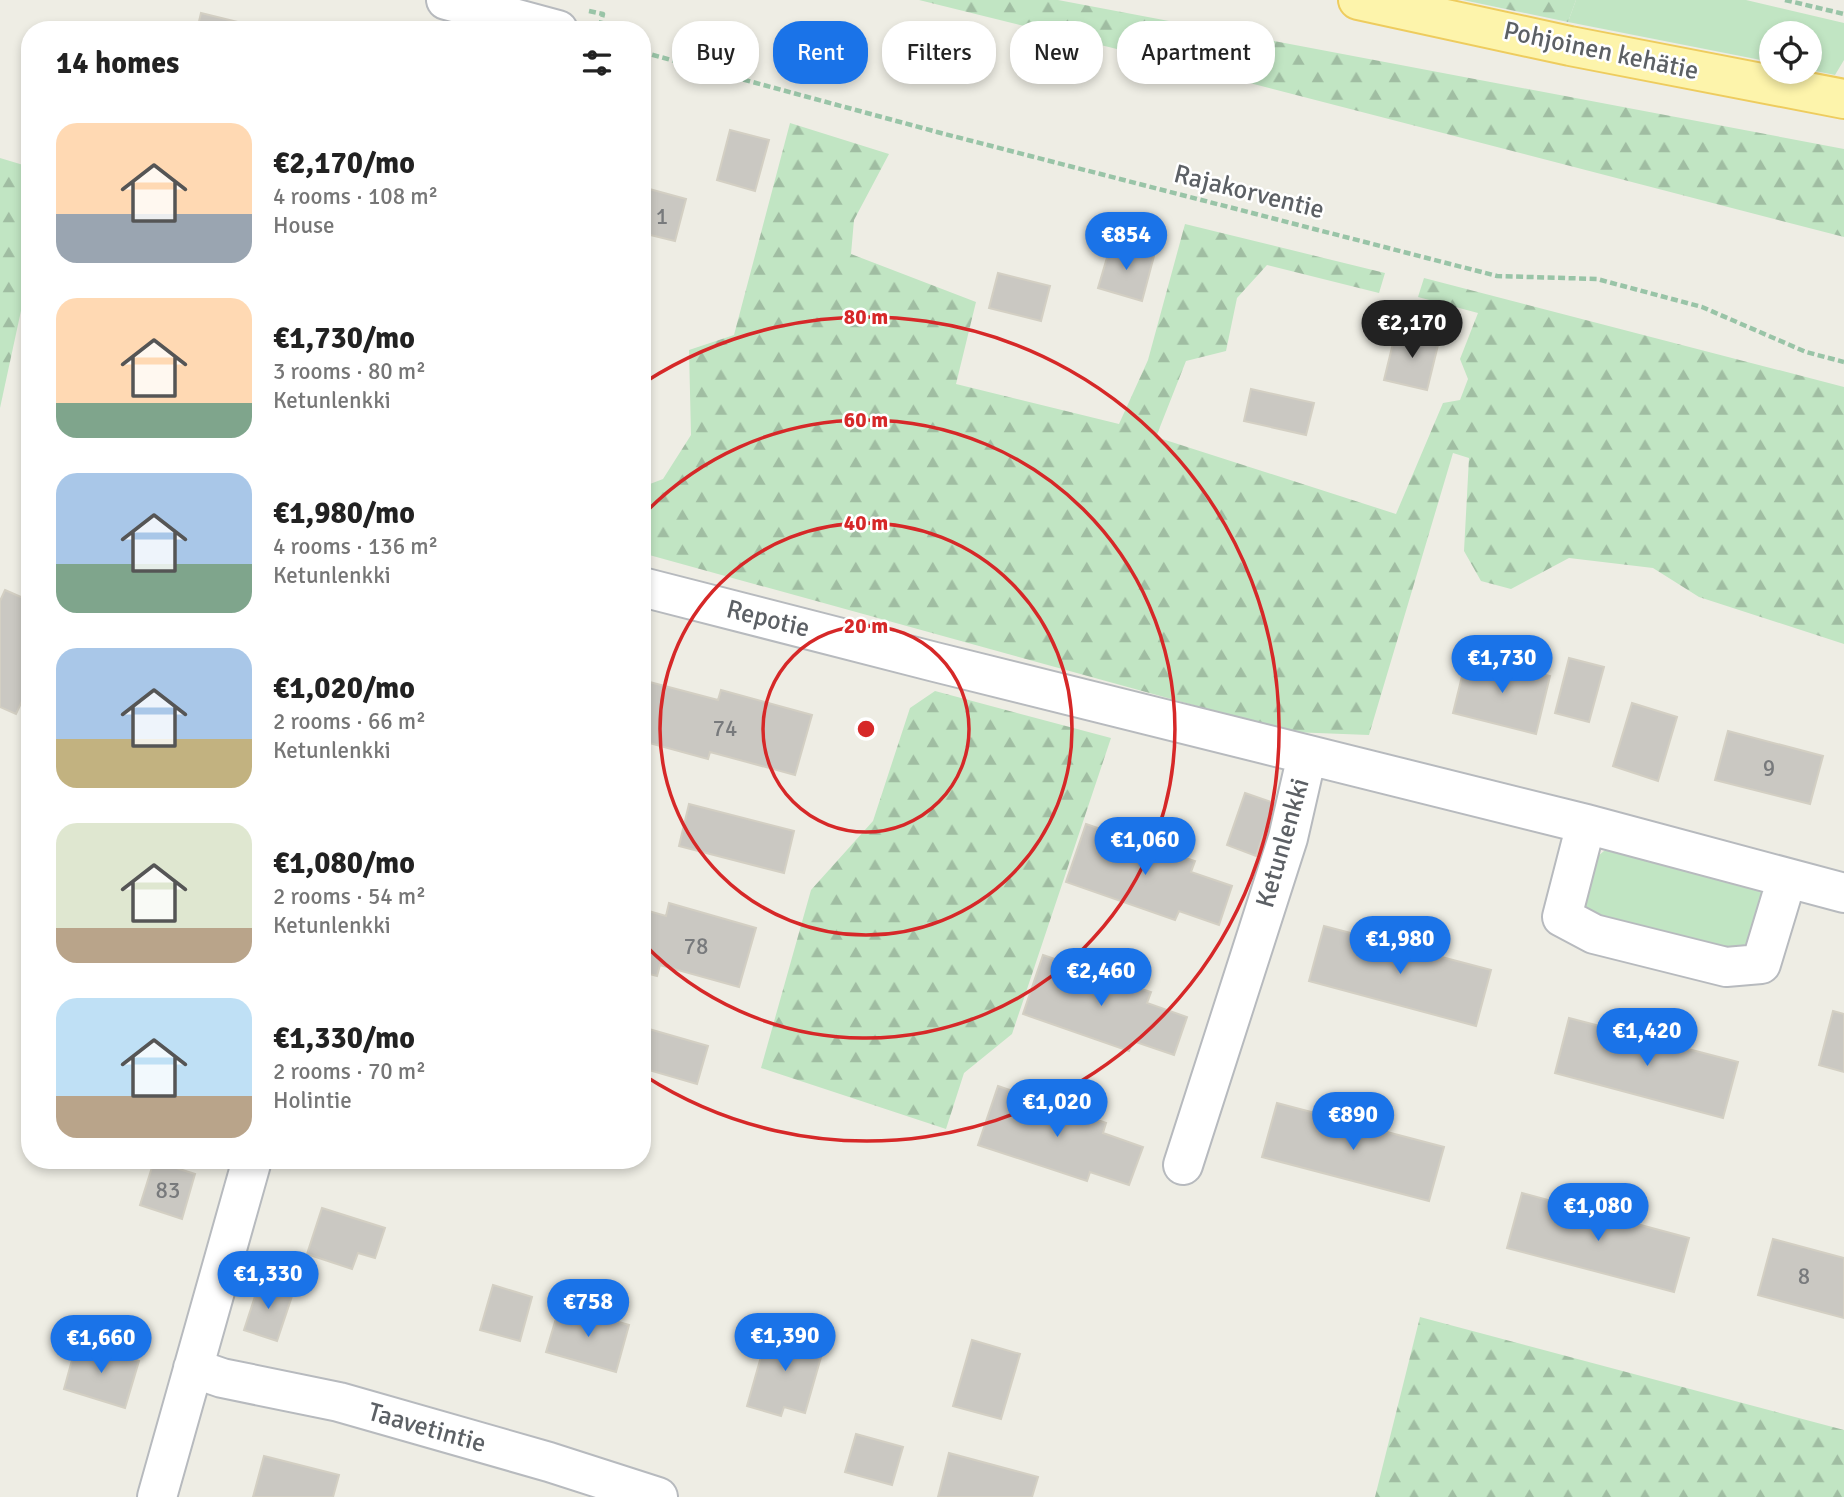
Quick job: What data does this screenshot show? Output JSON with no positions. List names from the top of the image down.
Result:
{
  "streets": {
    "main road": ["Pohjoinen kehätie"],
    "street": ["Repotie", "Ketunlenkki", "Taavetintie"],
    "path": ["Rajakorventie"]
  },
  "crossings": [
    ["Repotie", "Ketunlenkki"]
  ],
  "house_numbers": [
    "1",
    "74",
    "9",
    "78",
    "83",
    "8"
  ],
  "page": {
    "chip": [
      "Buy",
      "Rent",
      "Filters",
      "New",
      "Apartment"
    ],
    "heading": "14 homes",
    "list": [
      {
        "name": "€2,170/mo",
        "note": "4 rooms · 108 m² · House"
      },
      {
        "name": "€1,730/mo",
        "note": "3 rooms · 80 m² · Ketunlenkki"
      },
      {
        "name": "€1,980/mo",
        "note": "4 rooms · 136 m² · Ketunlenkki"
      },
      {
        "name": "€1,020/mo",
        "note": "2 rooms · 66 m² · Ketunlenkki"
      },
      {
        "name": "€1,080/mo",
        "note": "2 rooms · 54 m² · Ketunlenkki"
      },
      {
        "name": "€1,330/mo",
        "note": "2 rooms · 70 m² · Holintie"
      }
    ],
    "price": [
      "€854",
      "€2,170",
      "€1,730",
      "€1,060",
      "€1,980",
      "€2,460",
      "€1,420",
      "€1,020",
      "€890",
      "€1,080",
      "€1,330",
      "€758",
      "€1,390",
      "€1,660"
    ]
  },
  "rings": [
    "80 m",
    "60 m",
    "40 m",
    "20 m"
  ]
}
